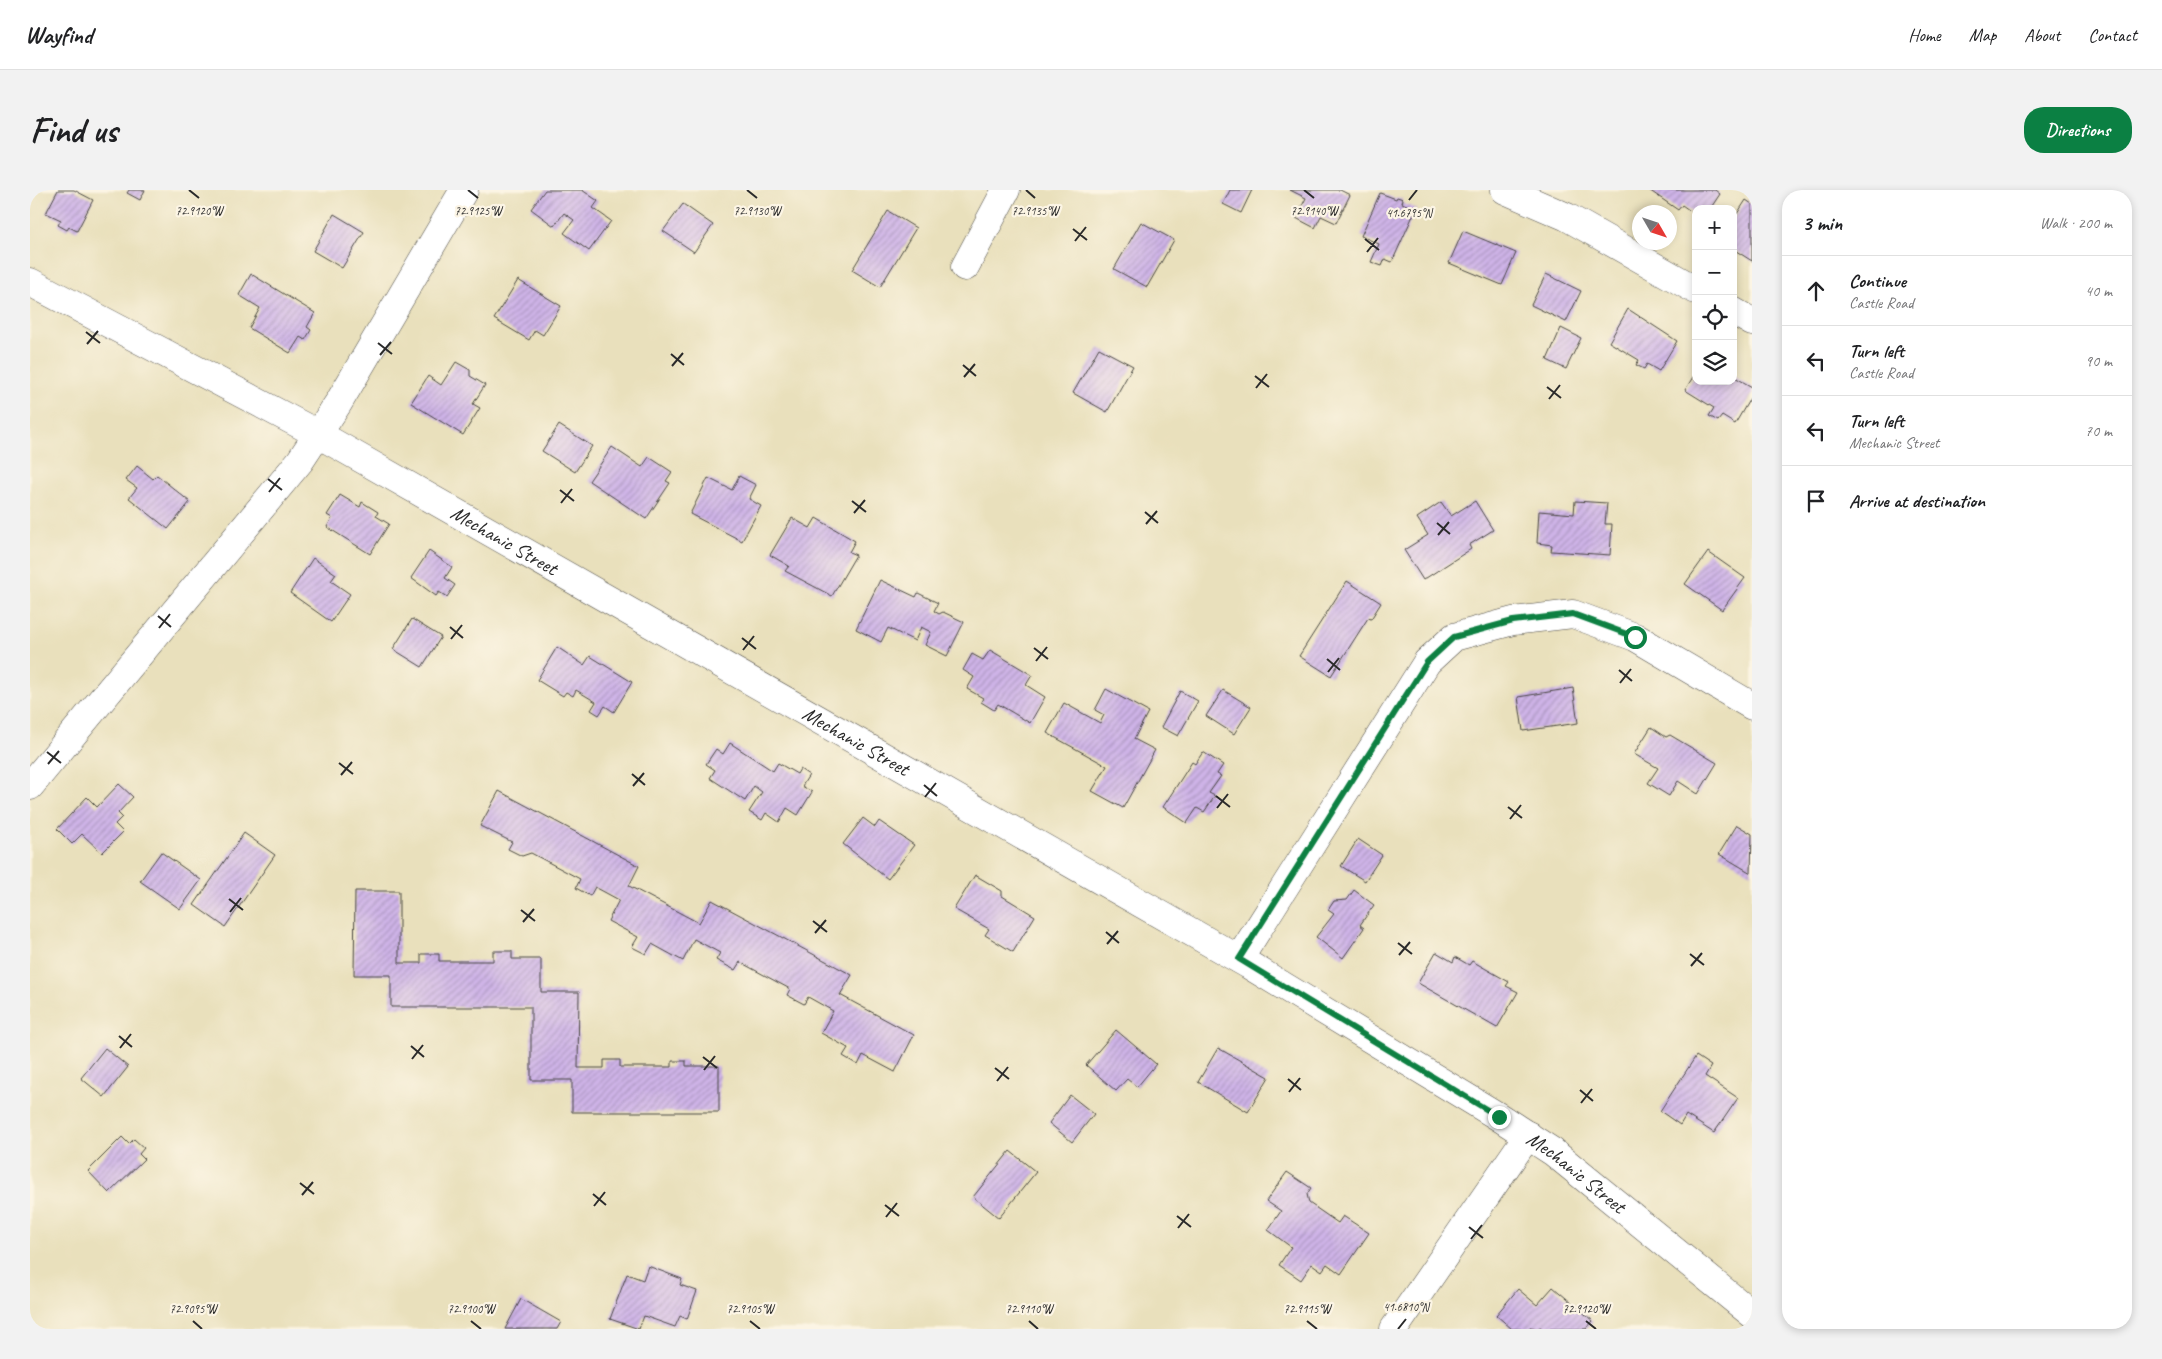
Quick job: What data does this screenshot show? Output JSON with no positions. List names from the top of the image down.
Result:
{
  "streets": {
    "street": ["Mechanic Street"]
  },
  "north": "bottom right",
  "page": {
    "header": "Wayfind",
    "nav": [
      "Home",
      "Map",
      "About",
      "Contact"
    ],
    "buttons": "Directions",
    "title": "Find us",
    "heading": ["3 min", "Walk · 200 m"],
    "map_buttons": ["+", "−"],
    "list": [
      ["Continue", "Castle Road", "40 m"],
      ["Turn left", "Castle Road", "90 m"],
      ["Turn left", "Mechanic Street", "70 m"],
      "Arrive at destination"
    ]
  },
  "coordinates": [
    "72.9140°W",
    "72.9120°W",
    "72.9125°W",
    "72.9130°W",
    "72.9135°W",
    "41.6795°N",
    "41.6810°N",
    "72.9095°W",
    "72.9100°W",
    "72.9105°W",
    "72.9110°W",
    "72.9115°W"
  ]
}
